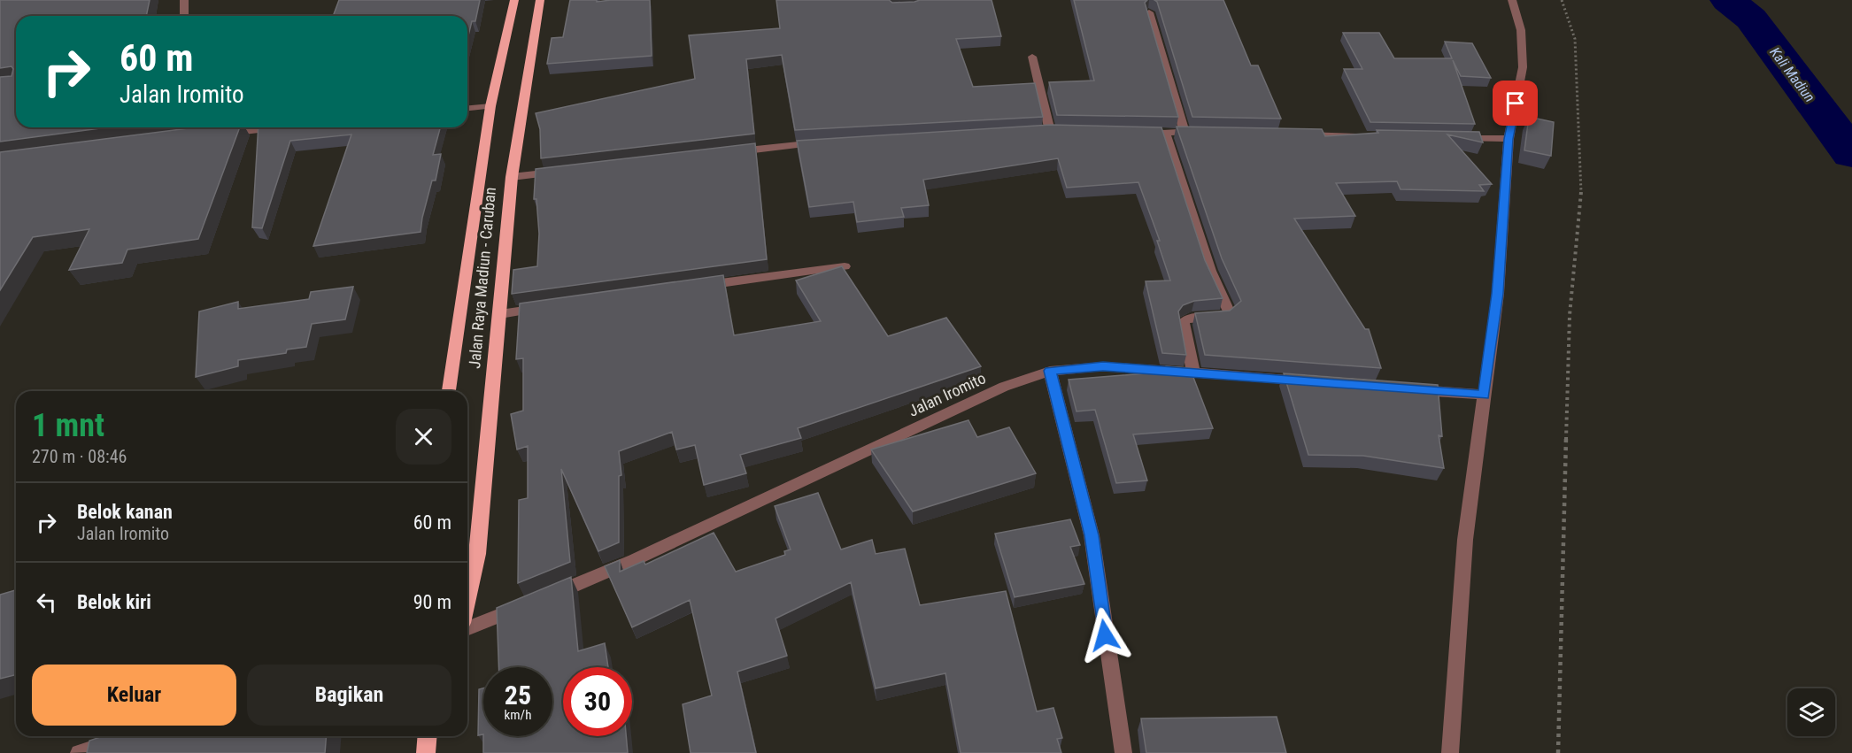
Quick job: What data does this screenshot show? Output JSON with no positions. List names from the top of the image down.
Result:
{
  "streets": {
    "highway": ["Jalan Raya Madiun - Caruban"],
    "street": ["Jalan Iromito"]
  },
  "water": ["Kali Madiun"],
  "page": {
    "turn": ["60 m", "Jalan Iromito"],
    "heading": ["1 mnt", "270 m · 08:46"],
    "list": [
      {
        "name": "Belok kanan",
        "note": "Jalan Iromito",
        "value": "60 m"
      },
      {
        "name": "Belok kiri",
        "value": "90 m"
      }
    ],
    "buttons": ["Keluar", "Bagikan"],
    "speed": "25 km/h",
    "limit": "30"
  }
}
